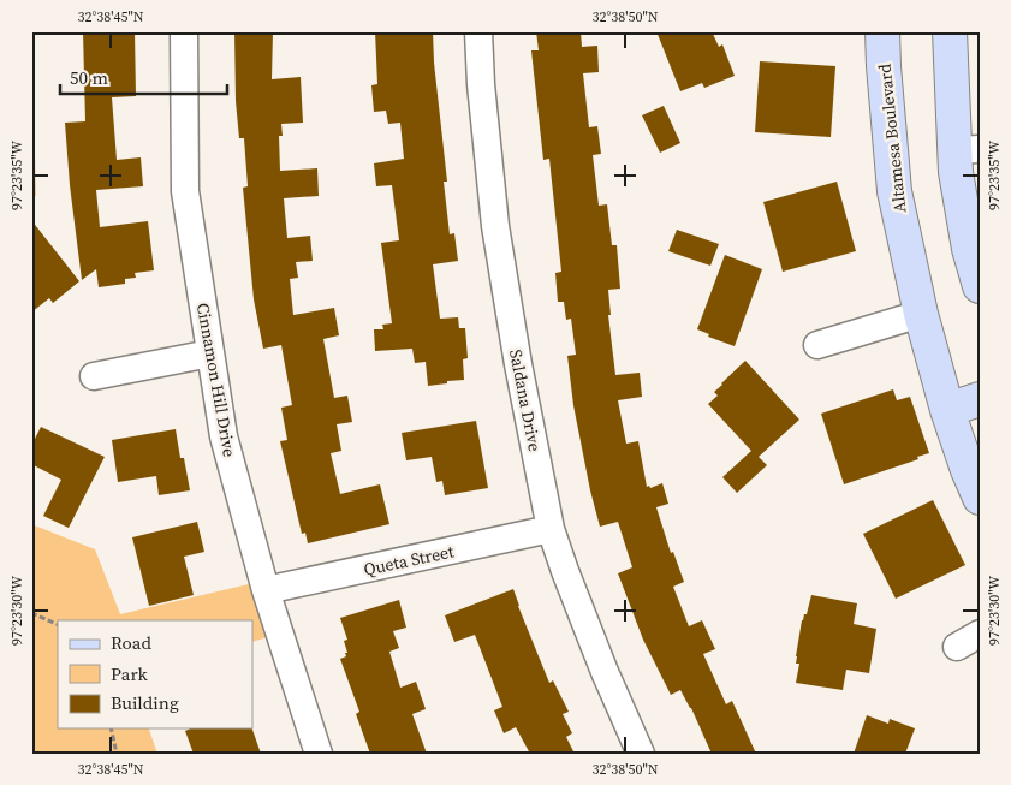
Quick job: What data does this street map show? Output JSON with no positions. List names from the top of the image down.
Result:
{
  "streets": {
    "main road": ["Altamesa Boulevard"],
    "street": ["Cinnamon Hill Drive", "Saldana Drive", "Queta Street"]
  },
  "crossings": [
    ["Cinnamon Hill Drive", "Queta Street"],
    ["Saldana Drive", "Queta Street"]
  ],
  "legend": ["Road", "Park", "Building"],
  "scale_bar": "50 m",
  "coordinates": [
    "32°38'45\"N",
    "32°38'50\"N",
    "97°23'35\"W",
    "97°23'30\"W"
  ]
}
